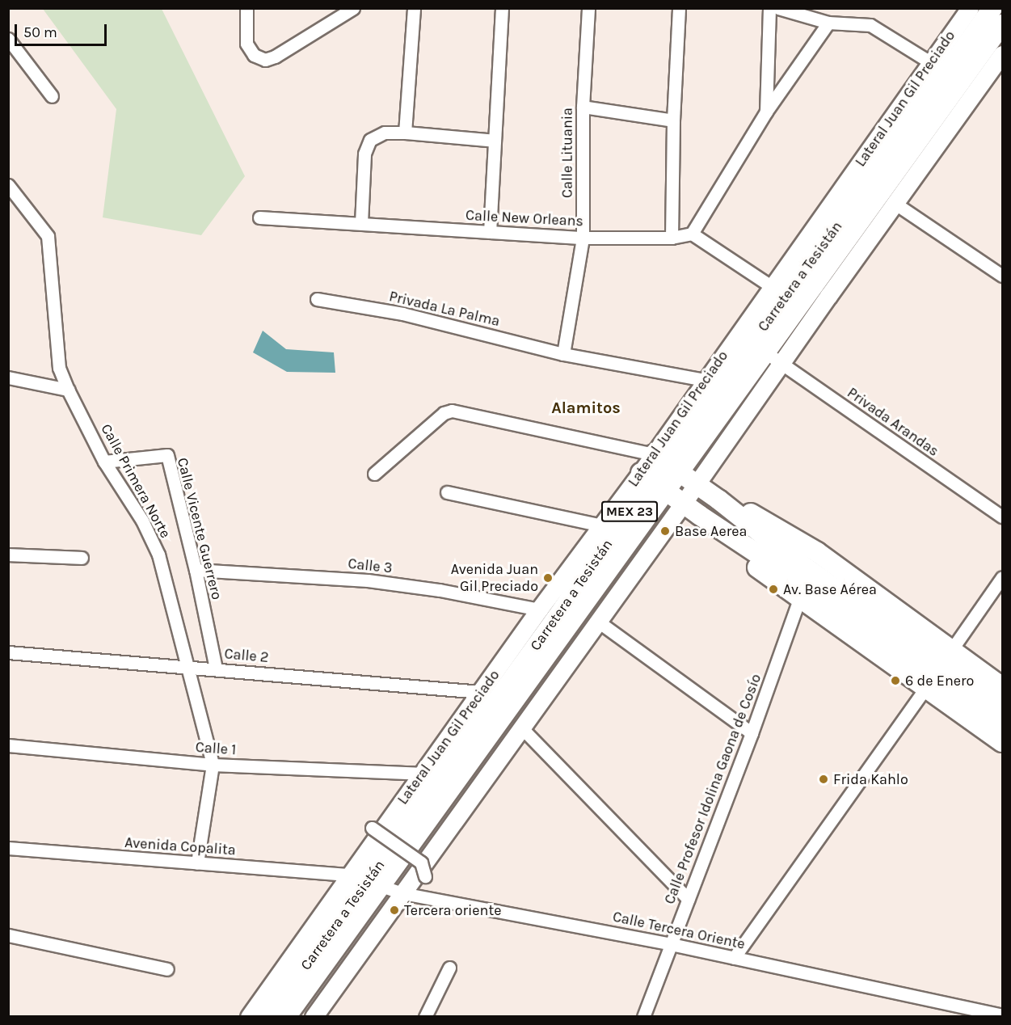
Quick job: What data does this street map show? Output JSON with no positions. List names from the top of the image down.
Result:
{
  "streets": {
    "main road": ["Lateral Juan Gil Preciado", "Carretera a Tesistán", "MEX 23"],
    "street": [
      "Calle Lituania",
      "Calle New Orleans",
      "Privada La Palma",
      "Privada Arandas",
      "Calle Primera Norte",
      "Calle Vicente Guerrero",
      "Calle 3",
      "Calle 2",
      "Calle 1",
      "Calle Profesor Idolina Gaona de Cosío",
      "Avenida Copalita",
      "Calle Tercera Oriente"
    ]
  },
  "crossings": [
    ["Lateral Juan Gil Preciado", "Carretera a Tesistán"],
    ["Lateral Juan Gil Preciado", "Privada La Palma"],
    ["Lateral Juan Gil Preciado", "Calle 3"],
    ["Lateral Juan Gil Preciado", "Calle 2"],
    ["Lateral Juan Gil Preciado", "Calle 1"],
    ["Lateral Juan Gil Preciado", "Avenida Copalita"],
    ["Lateral Juan Gil Preciado", "Calle Tercera Oriente"],
    ["Calle Lituania", "Calle New Orleans"],
    ["Calle Lituania", "Privada La Palma"],
    ["Carretera a Tesistán", "Privada Arandas"],
    ["Carretera a Tesistán", "Avenida Copalita"],
    ["Carretera a Tesistán", "Calle Tercera Oriente"],
    ["Calle Primera Norte", "Calle Vicente Guerrero"],
    ["Calle Primera Norte", "Calle 2"],
    ["Calle Primera Norte", "Calle 1"],
    ["Calle Primera Norte", "Avenida Copalita"],
    ["Calle Vicente Guerrero", "Calle 3"],
    ["Calle Vicente Guerrero", "Calle 2"],
    ["Calle Profesor Idolina Gaona de Cosío", "Calle Tercera Oriente"],
    ["Avenida Copalita", "Calle Tercera Oriente"]
  ],
  "districts": ["Alamitos"],
  "places": [
    "Base Aerea",
    "Avenida Juan Gil Preciado",
    "Av. Base Aérea",
    "6 de Enero",
    "Frida Kahlo",
    "Tercera oriente"
  ],
  "scale_bar": "50 m"
}
